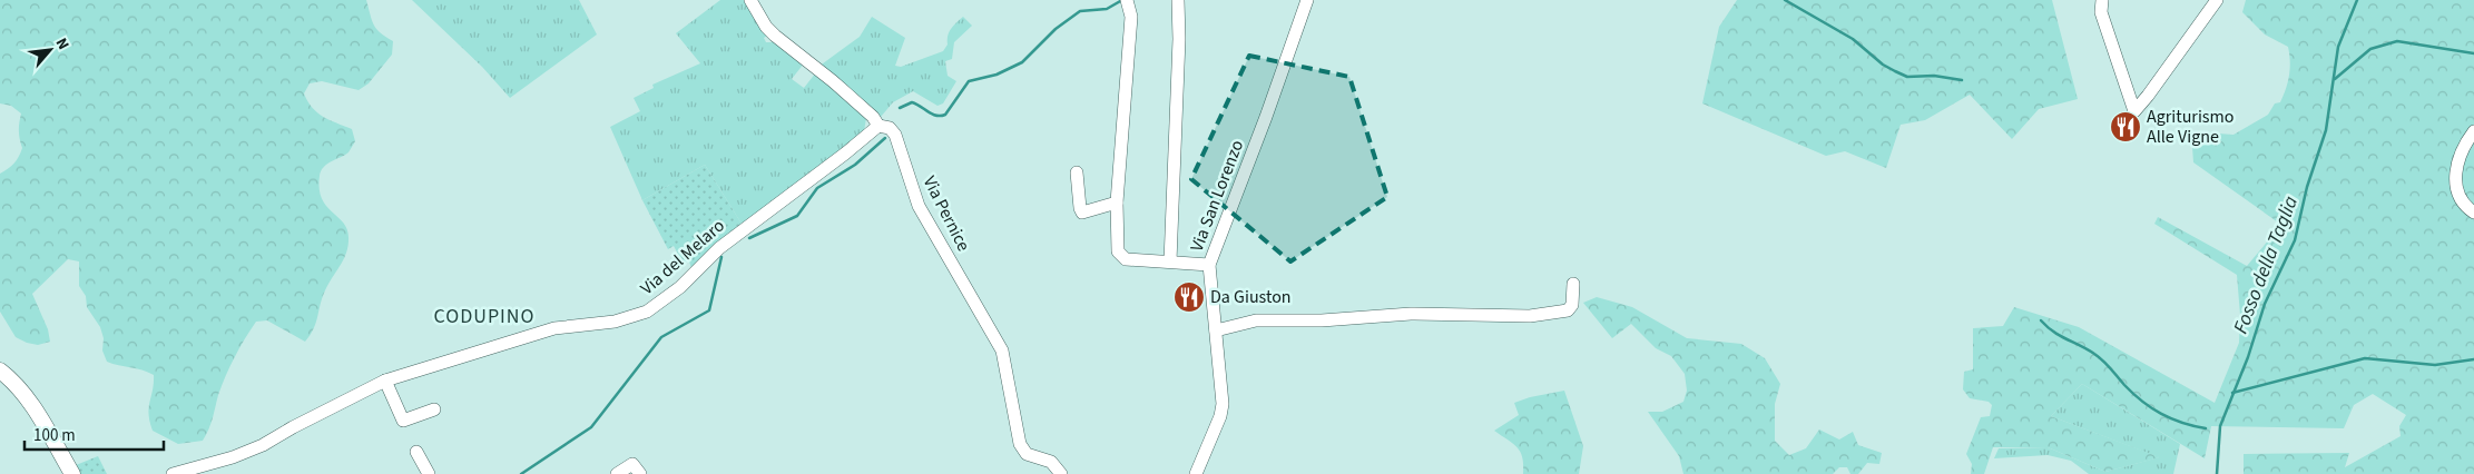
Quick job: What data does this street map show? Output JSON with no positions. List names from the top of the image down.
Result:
{
  "streets": {
    "street": ["Via San Lorenzo", "Via Pernice", "Via del Melaro"]
  },
  "crossings": [
    ["Via Pernice", "Via del Melaro"]
  ],
  "districts": ["CODUPINO"],
  "water": ["Fosso della Taglia"],
  "places": {
    "restaurant": ["Agriturismo Alle Vigne", "Da Giuston"]
  },
  "scale_bar": "100 m",
  "north": "top right"
}
